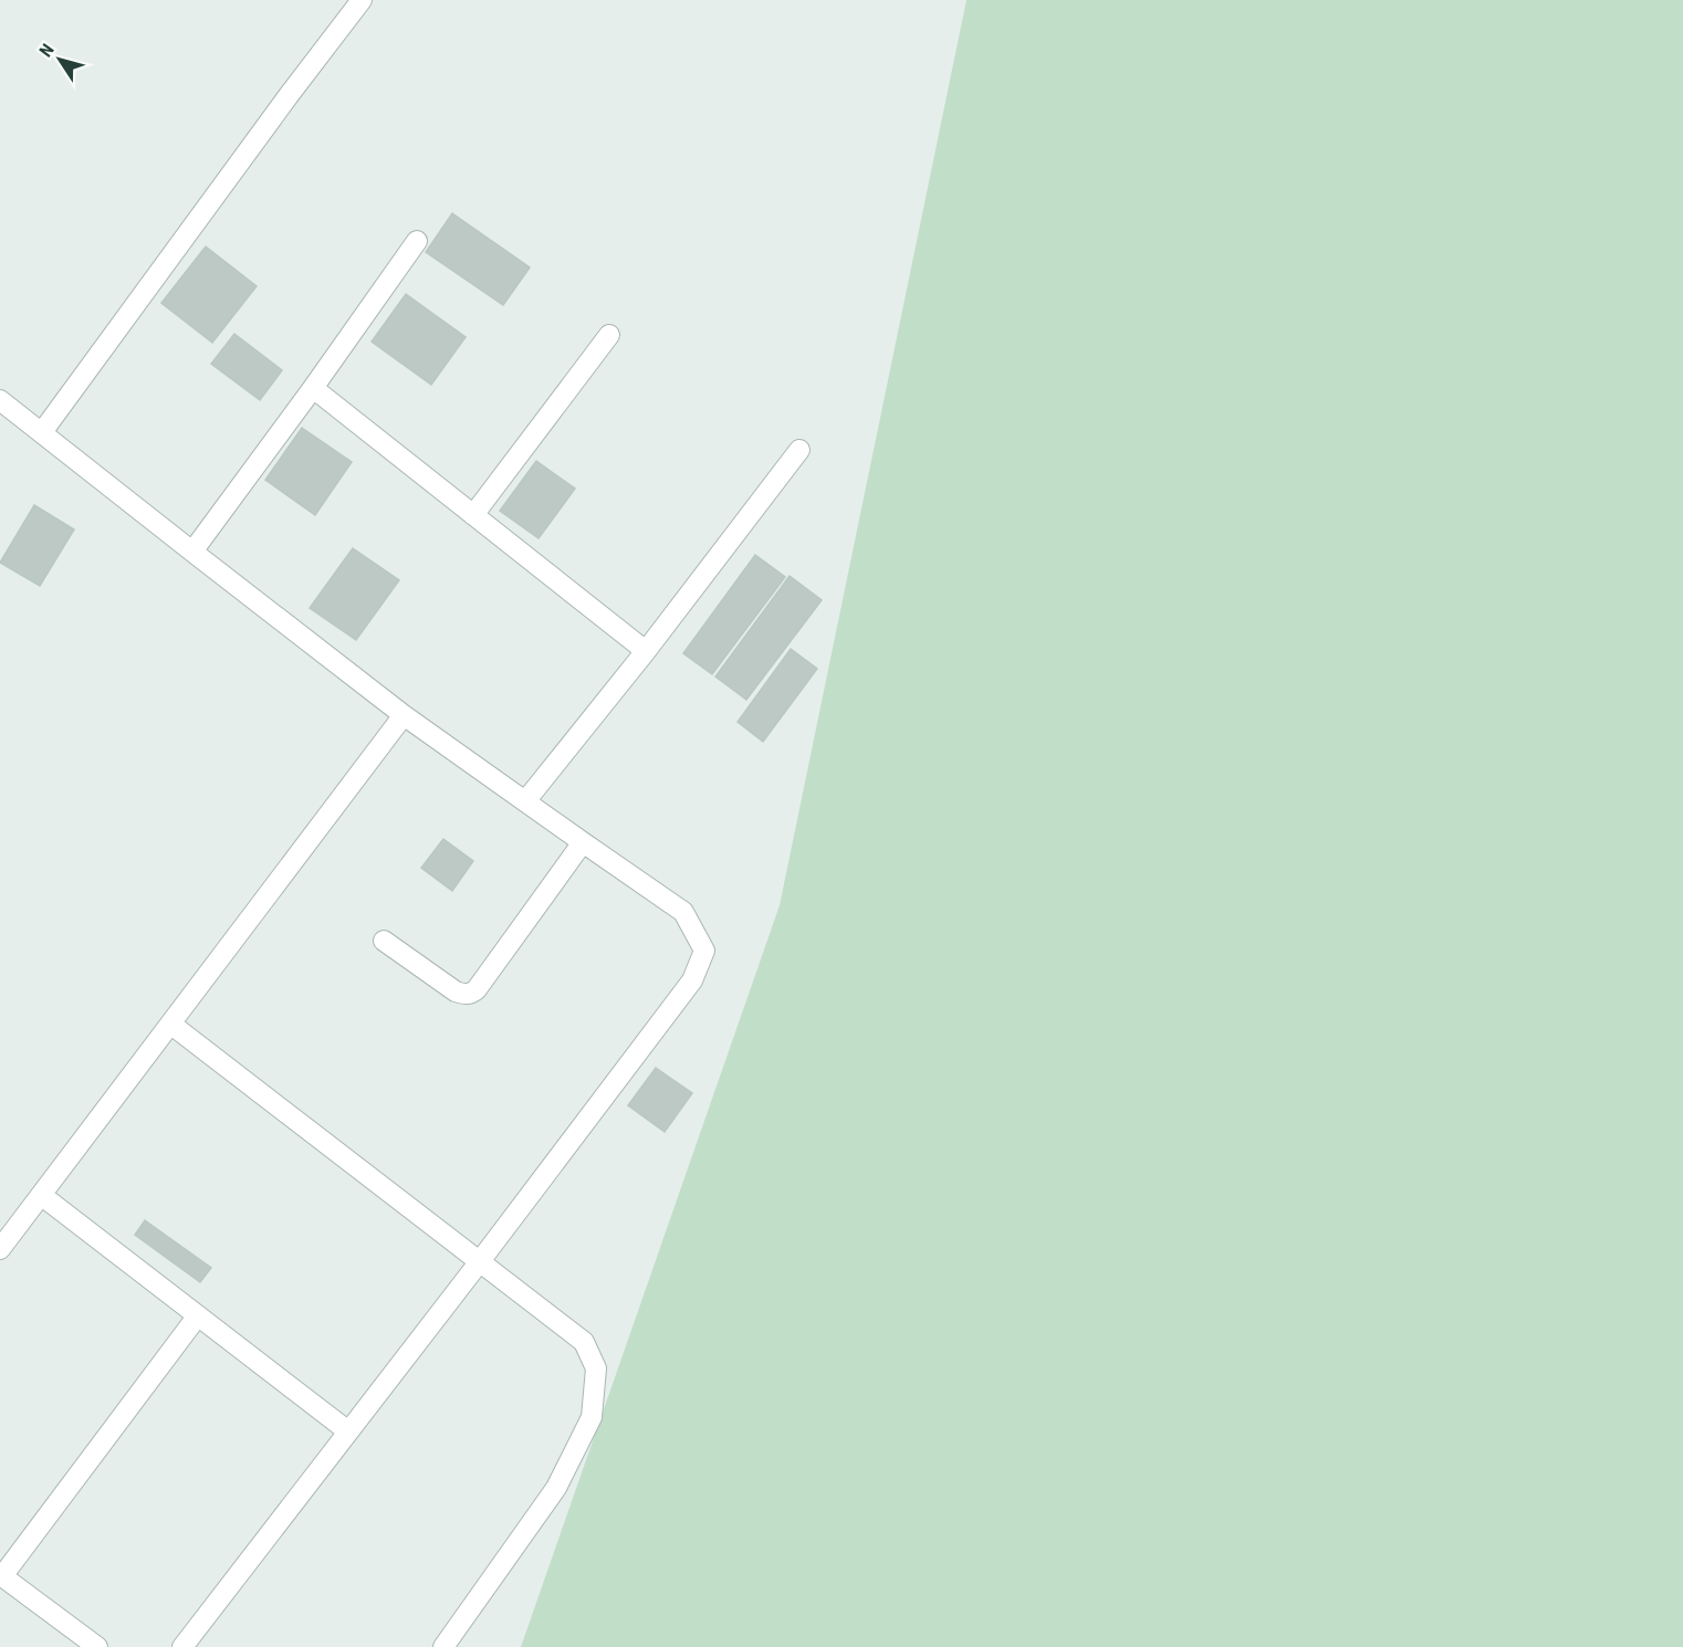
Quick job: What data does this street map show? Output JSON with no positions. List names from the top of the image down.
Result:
{
  "north": "top left"
}
